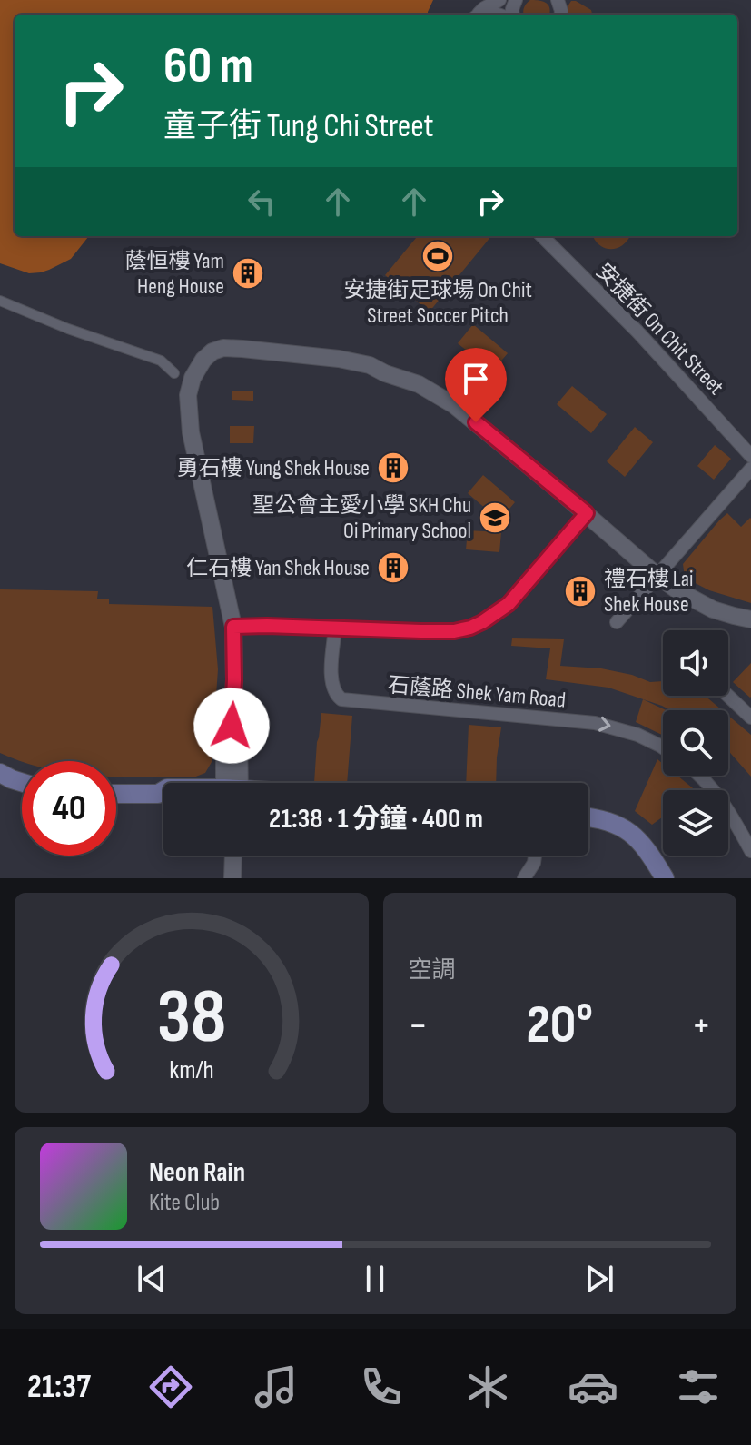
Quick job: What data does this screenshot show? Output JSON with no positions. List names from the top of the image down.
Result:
{
  "streets": {
    "street": ["安捷街 On Chit Street", "石蔭路 Shek Yam Road"]
  },
  "one_way": ["石蔭路 Shek Yam Road"],
  "places": {
    "sports": ["安捷街足球場 On Chit Street Soccer Pitch"],
    "building": [
      "蔭恒樓 Yam Heng House",
      "勇石樓 Yung Shek House",
      "仁石樓 Yan Shek House",
      "禮石樓 Lai Shek House"
    ],
    "school or university": ["聖公會主愛小學 SKH Chu Oi Primary School"]
  },
  "page": {
    "turn": ["60 m", "童子街 Tung Chi Street"],
    "limit": "40",
    "trip": "21:38 · 1 分鐘 · 400 m",
    "tile": "空調",
    "heat": ["−", "20°", "+"],
    "song": ["Neon Rain", "Kite Club"],
    "tabs": "21:37",
    "gauge": ["38", "km/h"]
  }
}
